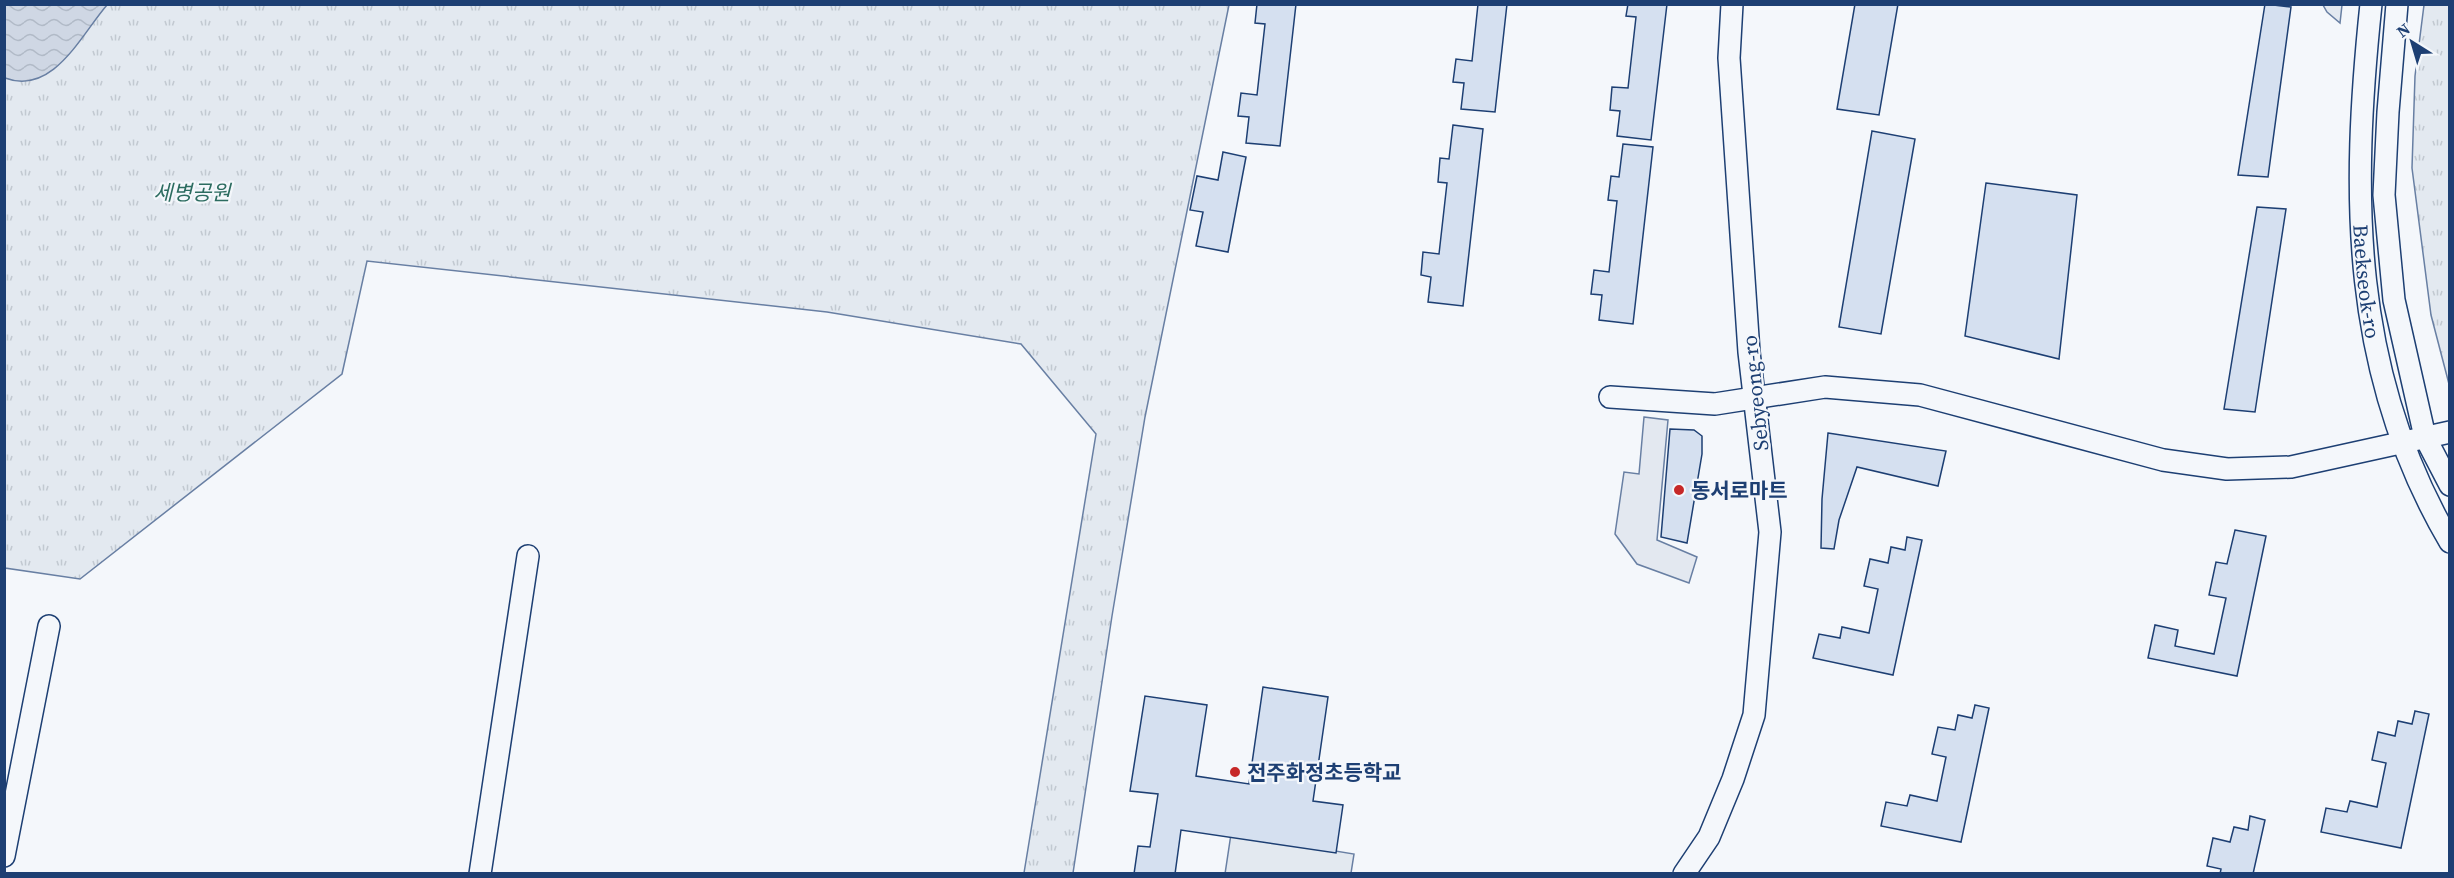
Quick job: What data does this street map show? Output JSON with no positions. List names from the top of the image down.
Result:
{
  "streets": {
    "street": ["Baekseok-ro", "Sebyeong-ro"]
  },
  "parks": ["세병공원"],
  "places": ["동서로마트", "전주화정초등학교"],
  "north": "top left"
}
